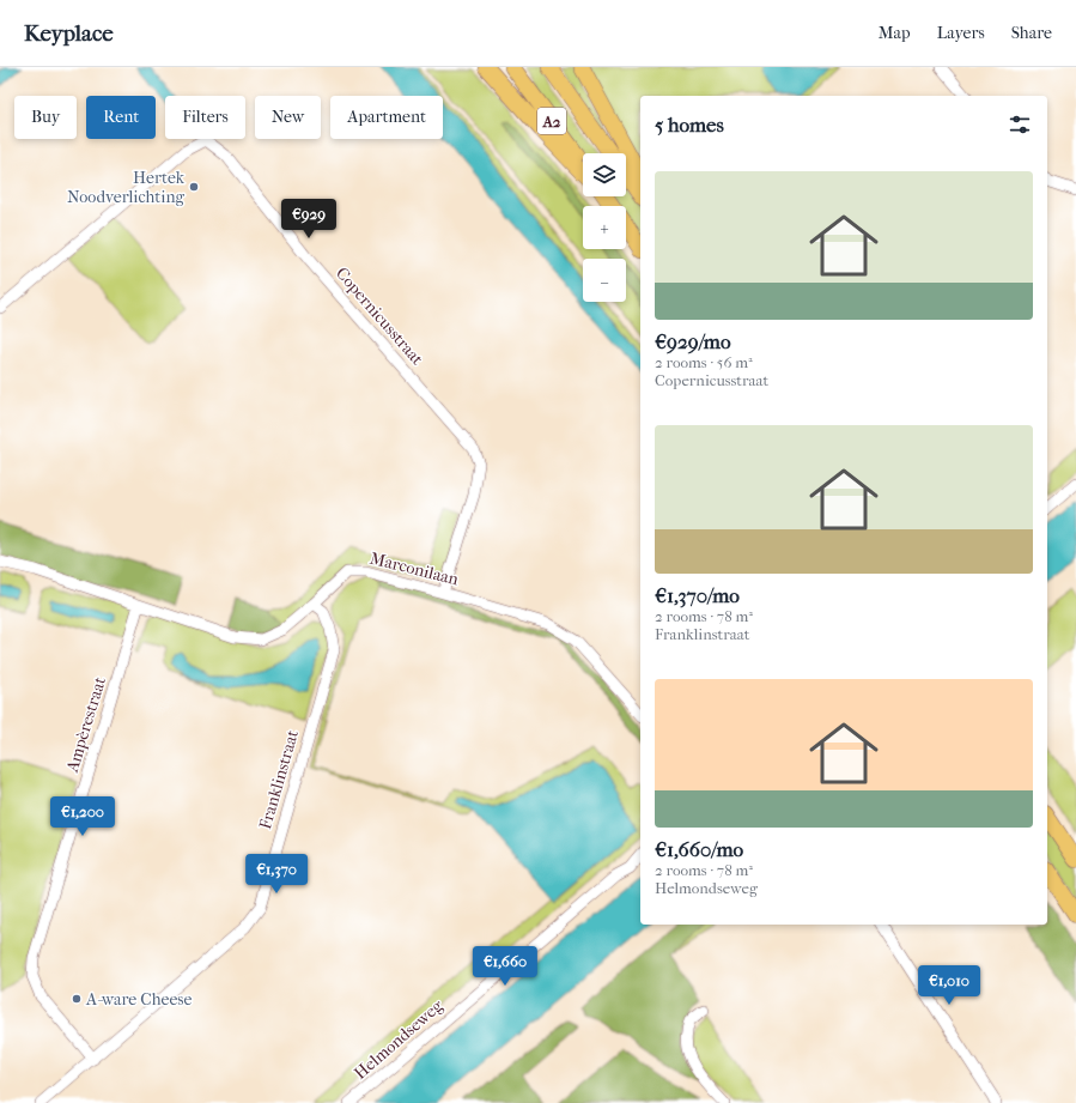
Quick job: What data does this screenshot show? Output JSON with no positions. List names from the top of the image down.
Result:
{
  "streets": {
    "highway": ["A2"],
    "street": [
      "Copernicusstraat",
      "Marconilaan",
      "Ampèrestraat",
      "Franklinstraat",
      "Helmondseweg"
    ]
  },
  "crossings": [
    ["Copernicusstraat", "Marconilaan"],
    ["Marconilaan", "Ampèrestraat"],
    ["Marconilaan", "Franklinstraat"],
    ["Ampèrestraat", "Franklinstraat"]
  ],
  "places": ["Hertek Noodverlichting", "A-ware Cheese"],
  "page": {
    "header": "Keyplace",
    "nav": ["Map", "Layers", "Share"],
    "chip": [
      "Buy",
      "Rent",
      "Filters",
      "New",
      "Apartment"
    ],
    "heading": "5 homes",
    "map_buttons": ["+", "−"],
    "list": [
      {
        "name": "€929/mo",
        "note": "2 rooms · 56 m² · Copernicusstraat"
      },
      {
        "name": "€1,370/mo",
        "note": "2 rooms · 78 m² · Franklinstraat"
      },
      {
        "name": "€1,660/mo",
        "note": "2 rooms · 78 m² · Helmondseweg"
      }
    ],
    "price": [
      "€929",
      "€1,200",
      "€1,370",
      "€1,660",
      "€1,010"
    ]
  }
}
